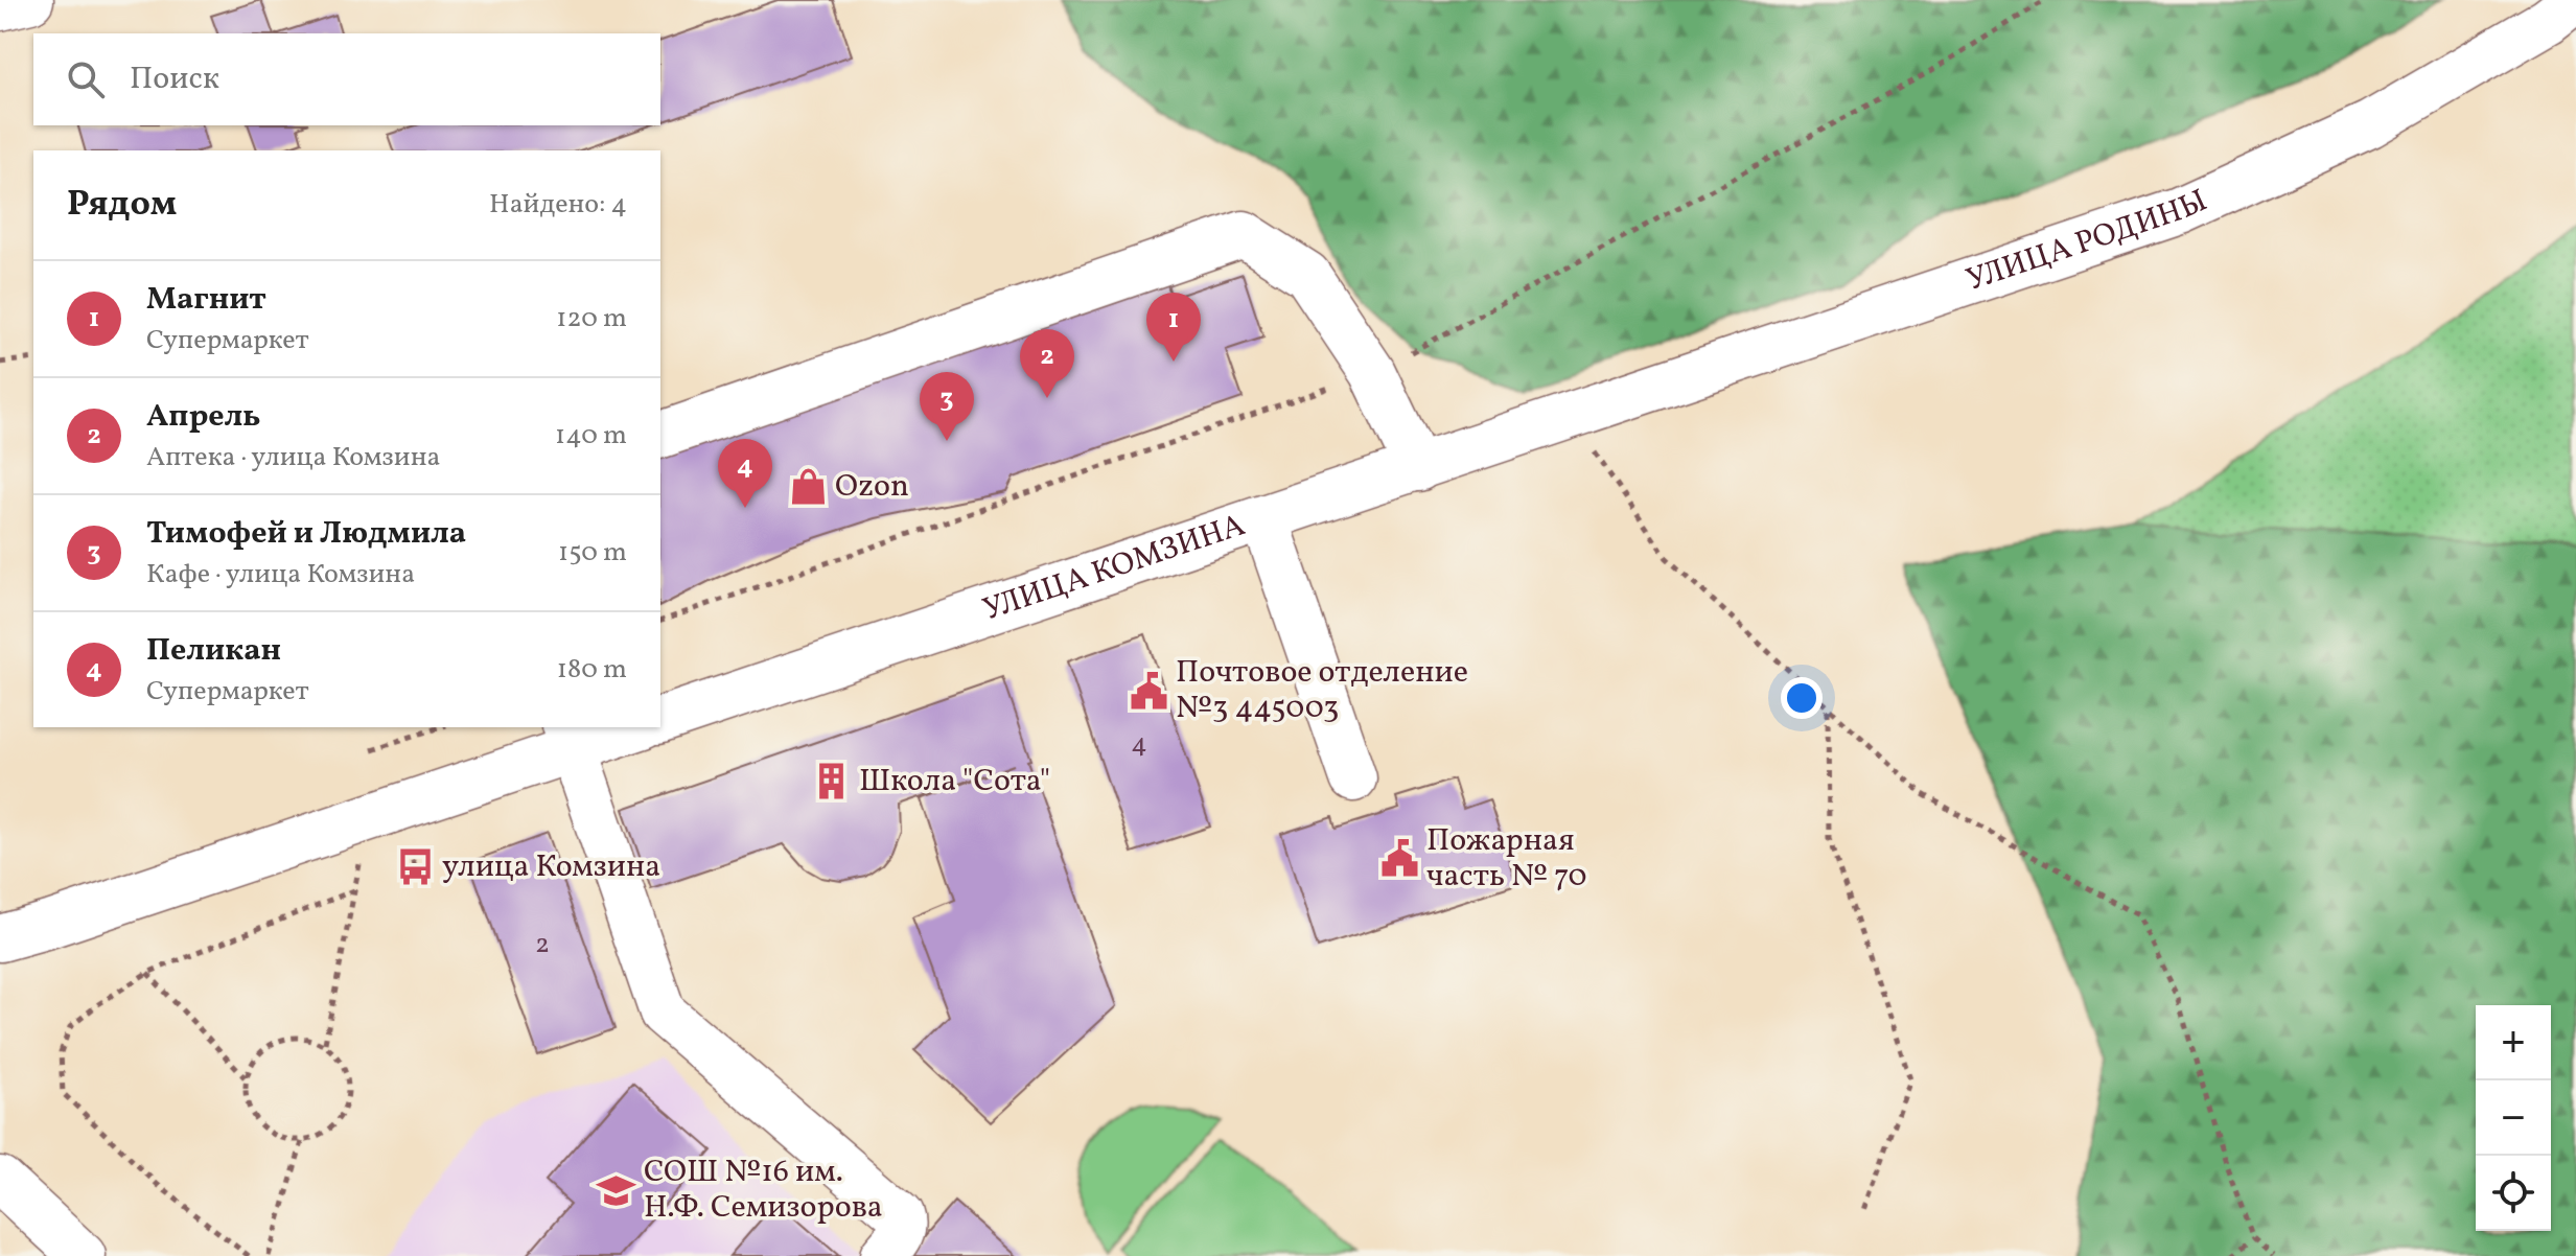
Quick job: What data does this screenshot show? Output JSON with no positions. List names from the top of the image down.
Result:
{
  "streets": {
    "main road": ["УЛИЦА РОДИНЫ", "УЛИЦА КОМЗИНА"]
  },
  "crossings": [
    ["УЛИЦА РОДИНЫ", "УЛИЦА КОМЗИНА"]
  ],
  "places": {
    "shop": ["Ozon"],
    "public building": ["Почтовое отделение №3 445003", "Пожарная часть № 70"],
    "building": ["Школа \"Сота\""],
    "bus stop": ["улица Комзина"],
    "school or university": ["СОШ №16 им. Н.Ф. Семизорова"]
  },
  "house_numbers": ["4", "2"],
  "page": {
    "search": "Поиск",
    "heading": ["Рядом", "Найдено: 4"],
    "list": [
      {
        "mark": "1",
        "name": "Магнит",
        "note": "Супермаркет",
        "value": "120 m"
      },
      {
        "mark": "2",
        "name": "Апрель",
        "note": "Аптека · улица Комзина",
        "value": "140 m"
      },
      {
        "mark": "3",
        "name": "Тимофей и Людмила",
        "note": "Кафе · улица Комзина",
        "value": "150 m"
      },
      {
        "mark": "4",
        "name": "Пеликан",
        "note": "Супермаркет",
        "value": "180 m"
      }
    ],
    "pins": [
      "1",
      "2",
      "3",
      "4"
    ],
    "map_buttons": ["+", "−"]
  }
}
